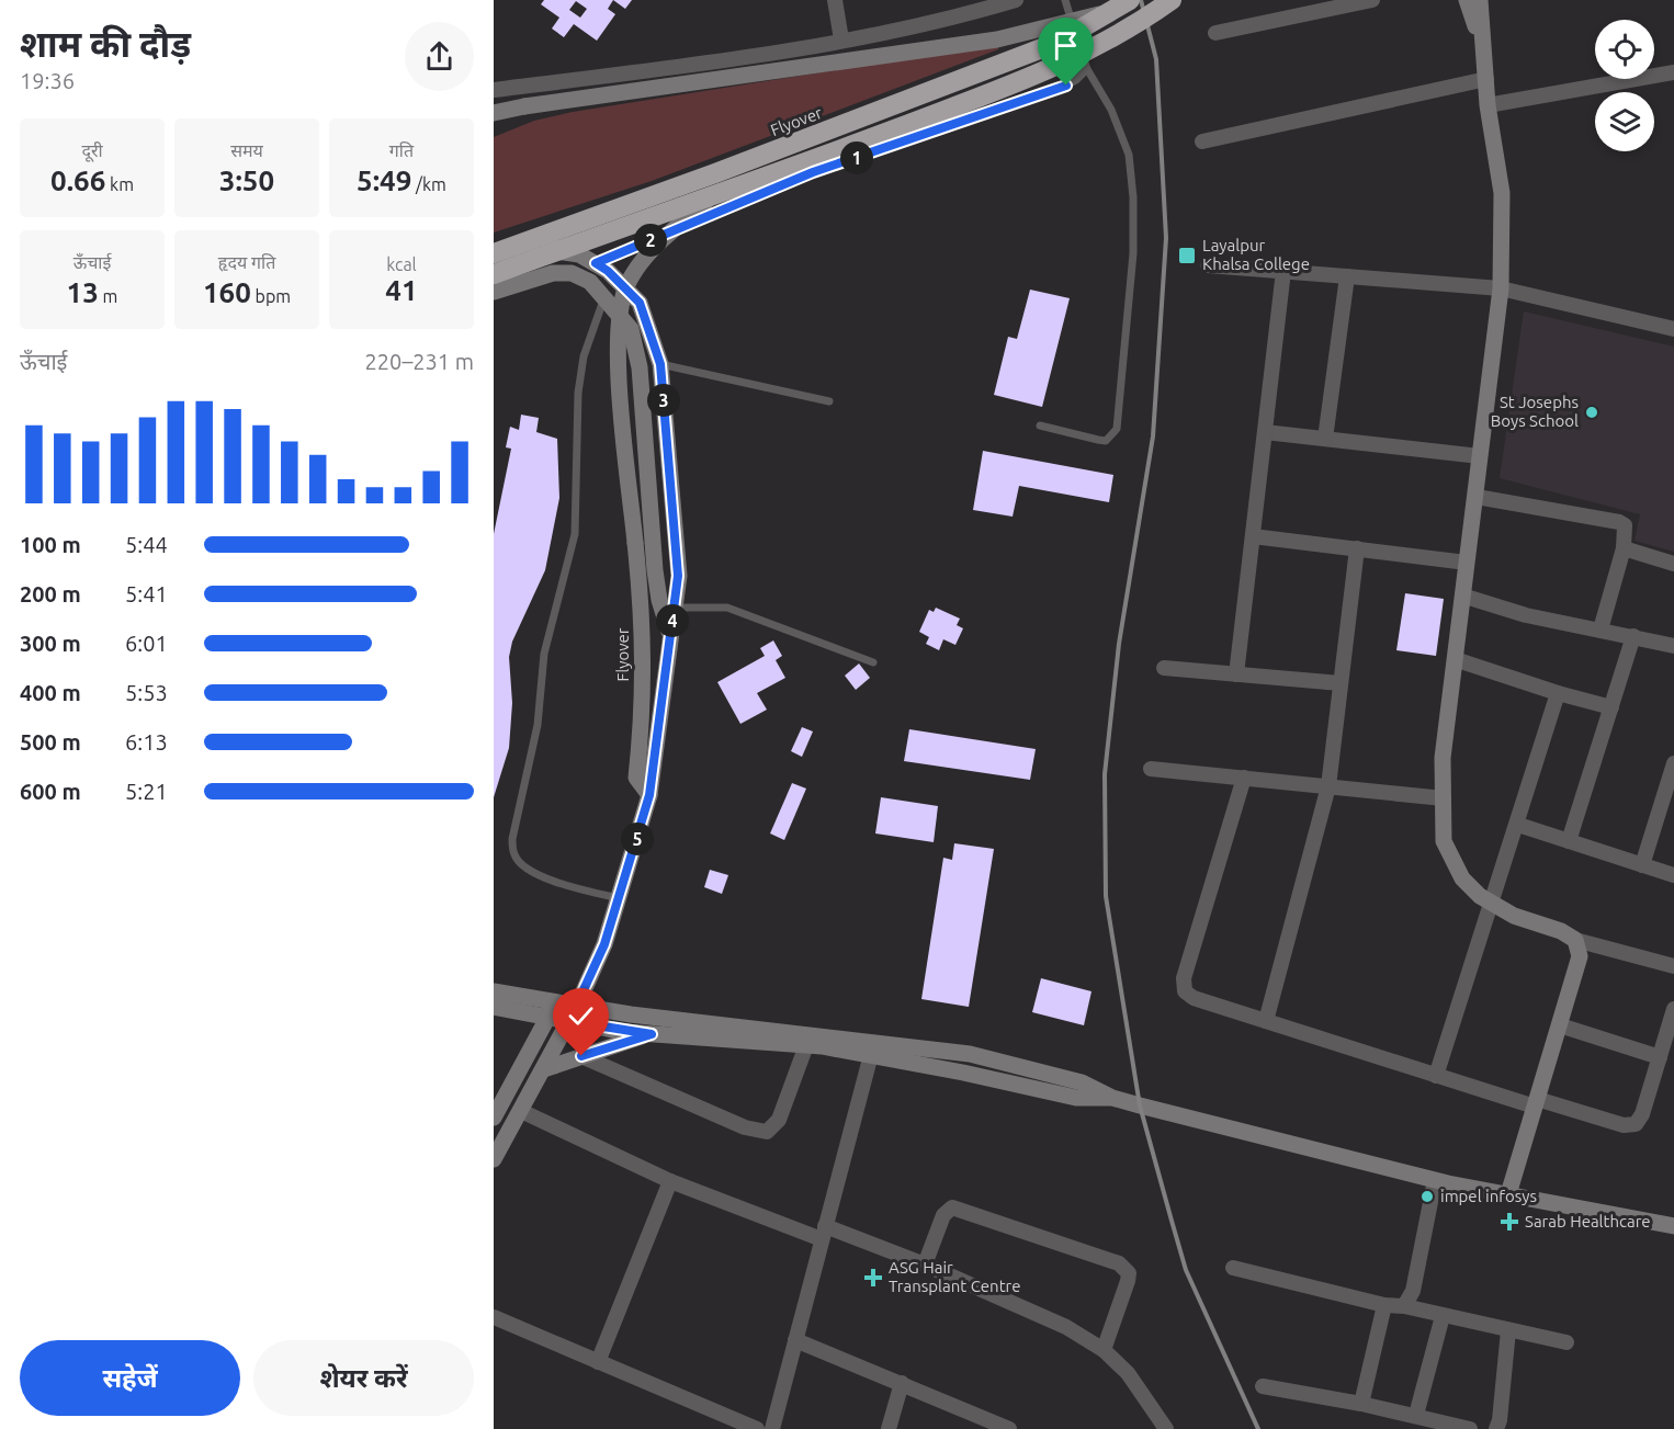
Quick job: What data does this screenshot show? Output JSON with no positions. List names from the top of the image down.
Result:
{
  "streets": {
    "highway": ["Flyover"]
  },
  "places": {
    "transit": ["Layalpur Khalsa College"],
    "other": ["St Josephs Boys School", "impel infosys"],
    "health": ["Sarab Healthcare", "ASG Hair Transplant Centre"]
  },
  "page": {
    "heading": ["शाम की दौड़", "19:36"],
    "stats": [
      ["दूरी", "0.66 km"],
      ["समय", "3:50"],
      ["गति", "5:49 /km"],
      ["ऊँचाई", "13 m"],
      ["हृदय गति", "160 bpm"],
      ["kcal", "41"]
    ],
    "pins": [
      "1",
      "2",
      "3",
      "4",
      "5"
    ],
    "chart": ["ऊँचाई", "220–231 m"],
    "list": [
      {
        "name": "100 m",
        "note": "5:44"
      },
      {
        "name": "200 m",
        "note": "5:41"
      },
      {
        "name": "300 m",
        "note": "6:01"
      },
      {
        "name": "400 m",
        "note": "5:53"
      },
      {
        "name": "500 m",
        "note": "6:13"
      },
      {
        "name": "600 m",
        "note": "5:21"
      }
    ],
    "buttons": ["सहेजें", "शेयर करें"]
  }
}
